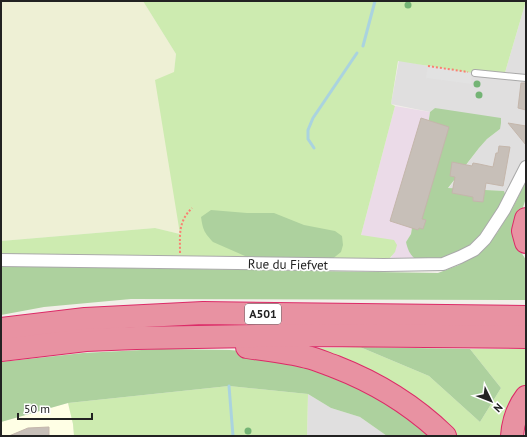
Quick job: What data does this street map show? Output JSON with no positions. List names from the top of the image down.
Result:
{
  "streets": {
    "highway": ["A501"],
    "street": ["Rue du Fiefvet"]
  },
  "scale_bar": "50 m",
  "north": "bottom right"
}
